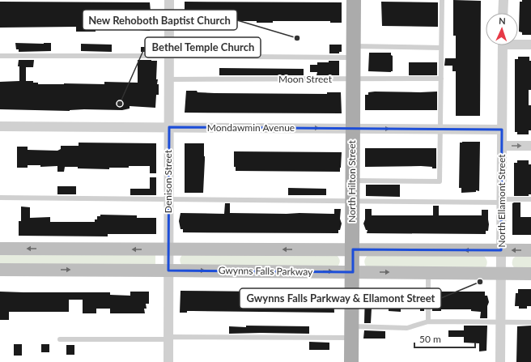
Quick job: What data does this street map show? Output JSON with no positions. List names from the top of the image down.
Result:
{
  "streets": {
    "main road": ["North Hilton Street", "Gwynns Falls Parkway"],
    "street": ["Mondawmin Avenue", "Denison Street", "North Ellamont Street"],
    "lane": ["Moon Street"]
  },
  "crossings": [
    ["Moon Street", "Denison Street"],
    ["Moon Street", "North Hilton Street"],
    ["Mondawmin Avenue", "Denison Street"],
    ["Mondawmin Avenue", "North Hilton Street"],
    ["Mondawmin Avenue", "North Ellamont Street"],
    ["Denison Street", "Gwynns Falls Parkway"],
    ["North Hilton Street", "Gwynns Falls Parkway"],
    ["North Ellamont Street", "Gwynns Falls Parkway"]
  ],
  "one_way": ["Mondawmin Avenue"],
  "places": ["New Rehoboth Baptist Church", "Bethel Temple Church", "Gwynns Falls Parkway & Ellamont Street"],
  "scale_bar": "50 m",
  "north": "top"
}
